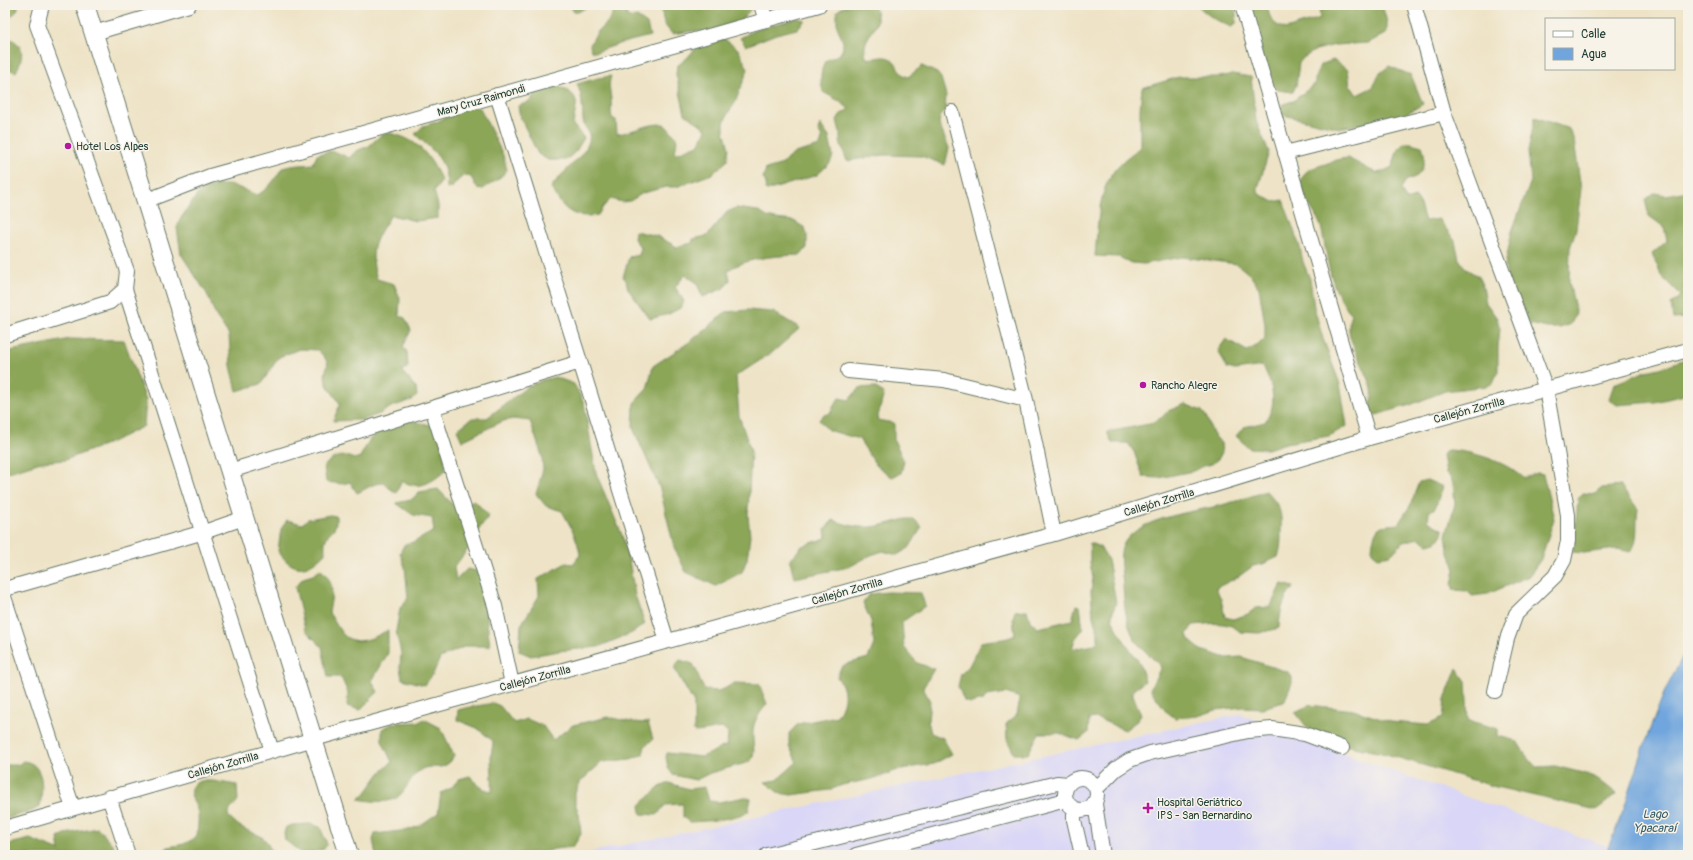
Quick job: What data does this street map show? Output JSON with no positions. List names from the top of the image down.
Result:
{
  "streets": {
    "street": ["Mary Cruz Raimondi", "Callejón Zorrilla"]
  },
  "water": ["Lago Ypacaraí"],
  "places": {
    "other": ["Hotel Los Alpes", "Rancho Alegre"],
    "health": ["Hospital Geriátrico IPS - San Bernardino"]
  },
  "legend": ["Calle", "Agua"]
}
